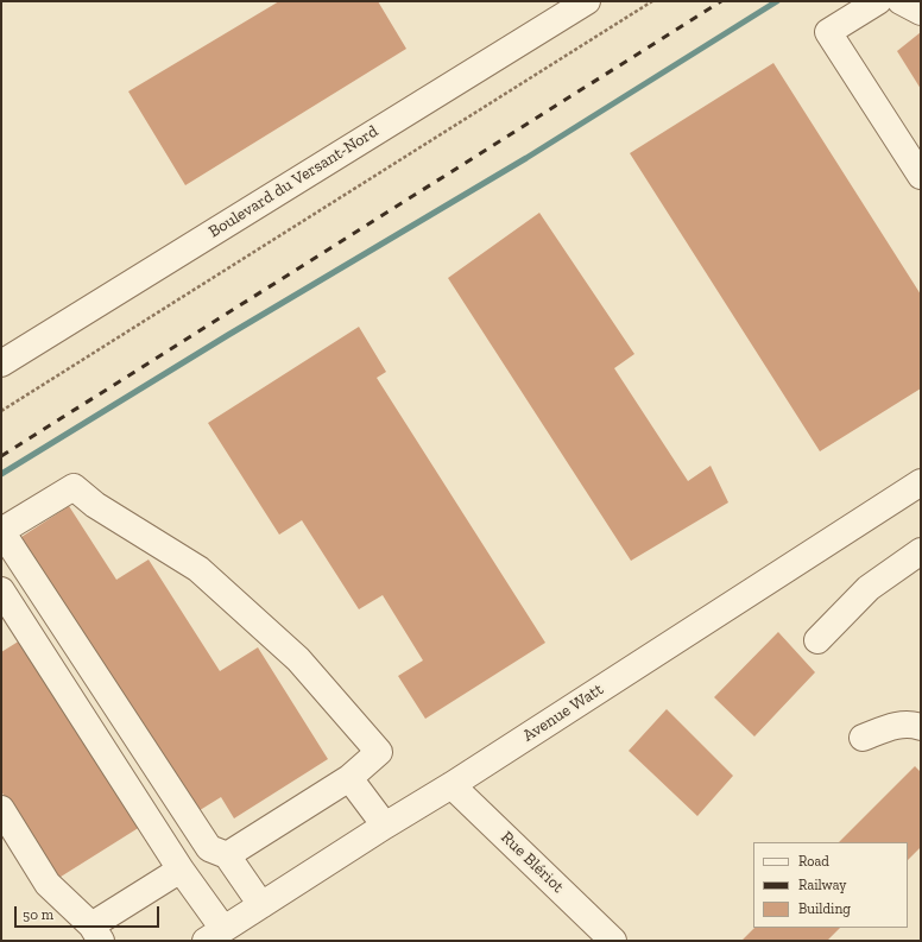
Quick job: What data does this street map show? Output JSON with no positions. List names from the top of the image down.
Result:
{
  "streets": {
    "street": ["Boulevard du Versant-Nord", "Avenue Watt", "Rue Blériot"]
  },
  "crossings": [
    ["Avenue Watt", "Rue Blériot"]
  ],
  "legend": ["Road", "Railway", "Building"],
  "scale_bar": "50 m"
}
